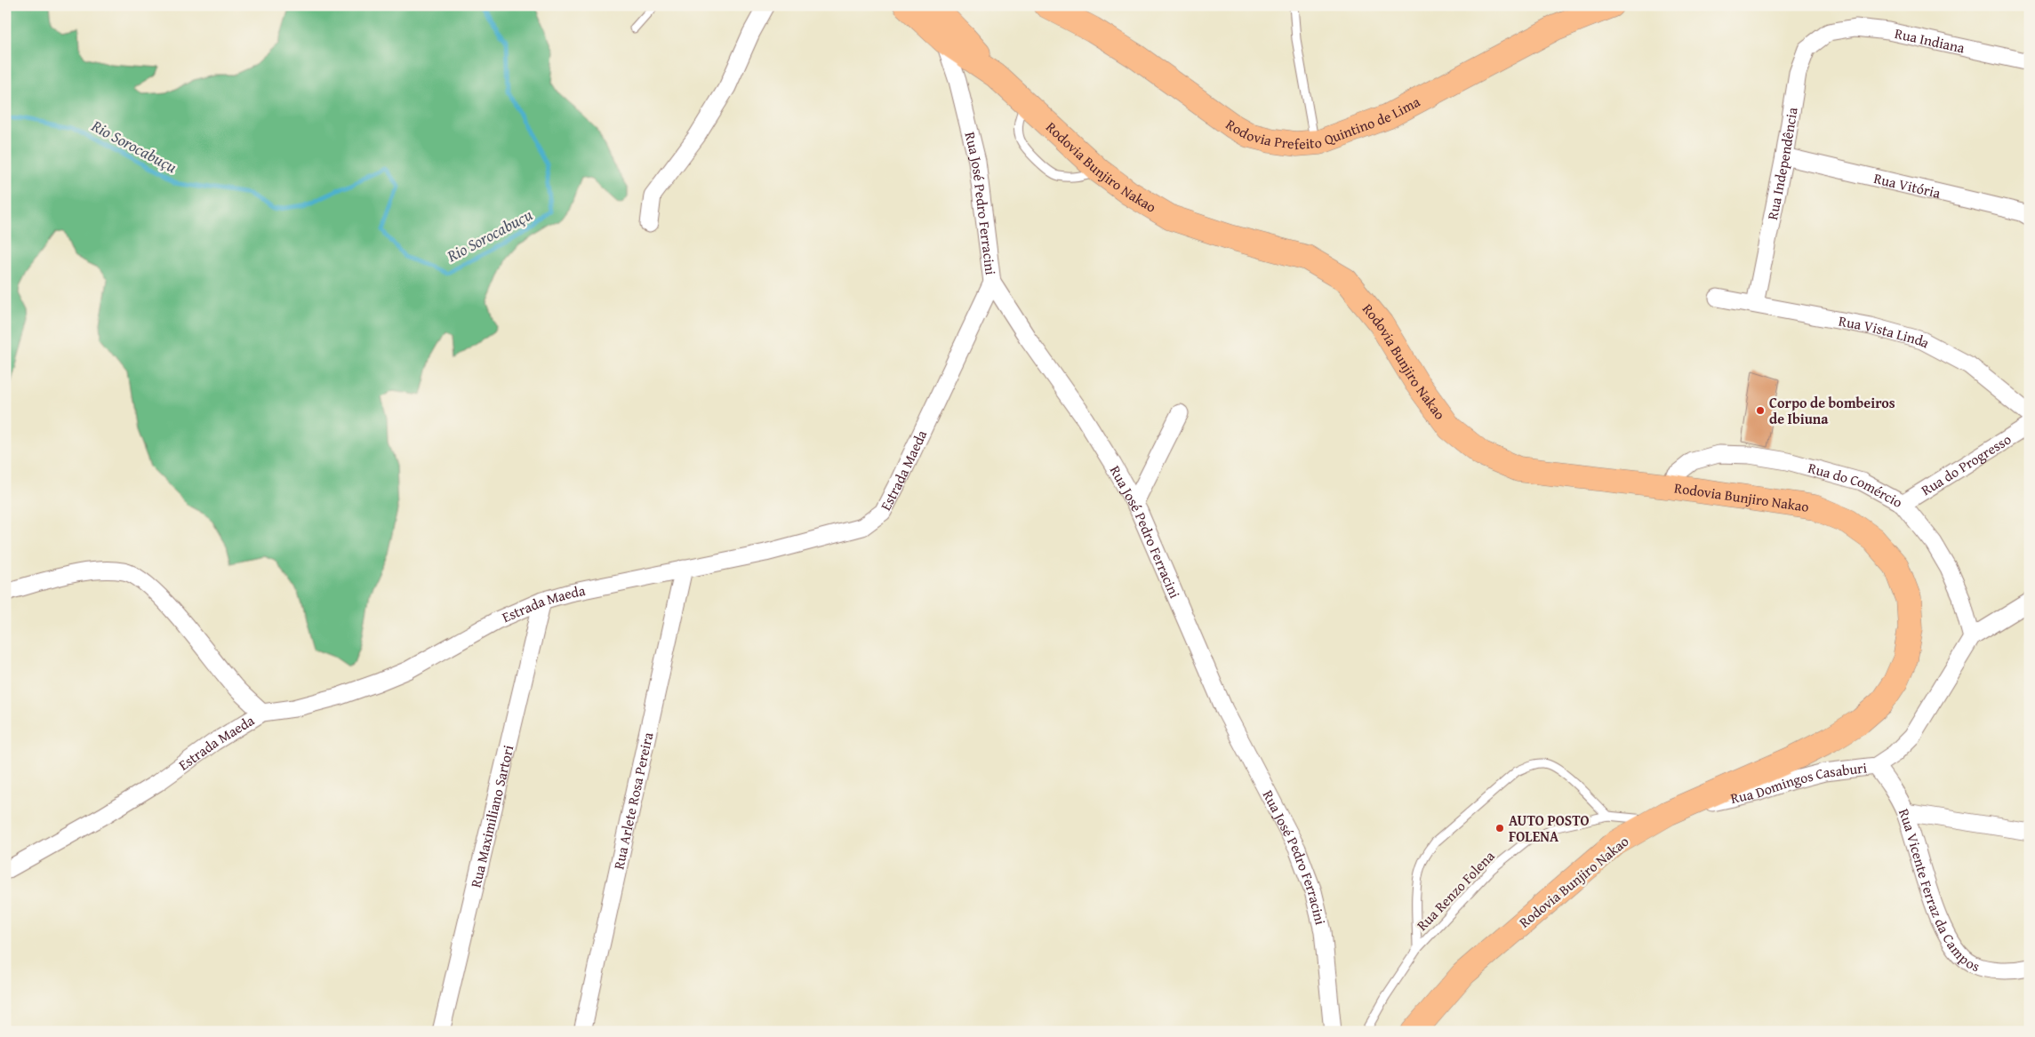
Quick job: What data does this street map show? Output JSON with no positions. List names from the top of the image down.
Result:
{
  "streets": {
    "main road": ["Rodovia Prefeito Quintino de Lima", "Rodovia Bunjiro Nakao"],
    "street": [
      "Rua Indiana",
      "Rua Independência",
      "Rua Vitória",
      "Rua José Pedro Ferracini",
      "Rua Vista Linda",
      "Rua do Progresso",
      "Estrada Maeda",
      "Rua do Comércio",
      "Rua Domingos Casaburi",
      "Rua Arlete Rosa Pereira",
      "Rua Maximiliano Sartori",
      "Rua Vicente Ferraz da Campos"
    ],
    "lane": ["Rua Renzo Folena"]
  },
  "crossings": [
    ["Rua Indiana", "Rua Independência"],
    ["Rua Independência", "Rua Vitória"],
    ["Rua Independência", "Rua Vista Linda"],
    ["Rodovia Bunjiro Nakao", "Rua José Pedro Ferracini"],
    ["Rodovia Bunjiro Nakao", "Rua do Comércio"],
    ["Rodovia Bunjiro Nakao", "Rua Domingos Casaburi"],
    ["Rodovia Bunjiro Nakao", "Rua Renzo Folena"],
    ["Rua José Pedro Ferracini", "Estrada Maeda"],
    ["Rua do Progresso", "Rua do Comércio"],
    ["Estrada Maeda", "Rua Arlete Rosa Pereira"],
    ["Estrada Maeda", "Rua Maximiliano Sartori"],
    ["Rua do Comércio", "Rua Domingos Casaburi"],
    ["Rua Domingos Casaburi", "Rua Vicente Ferraz da Campos"],
    ["Rua Domingos Casaburi", "Rua Renzo Folena"]
  ],
  "water": ["Rio Sorocabuçu"],
  "places": ["Corpo de bombeiros de Ibiuna", "AUTO POSTO FOLENA"]
}
